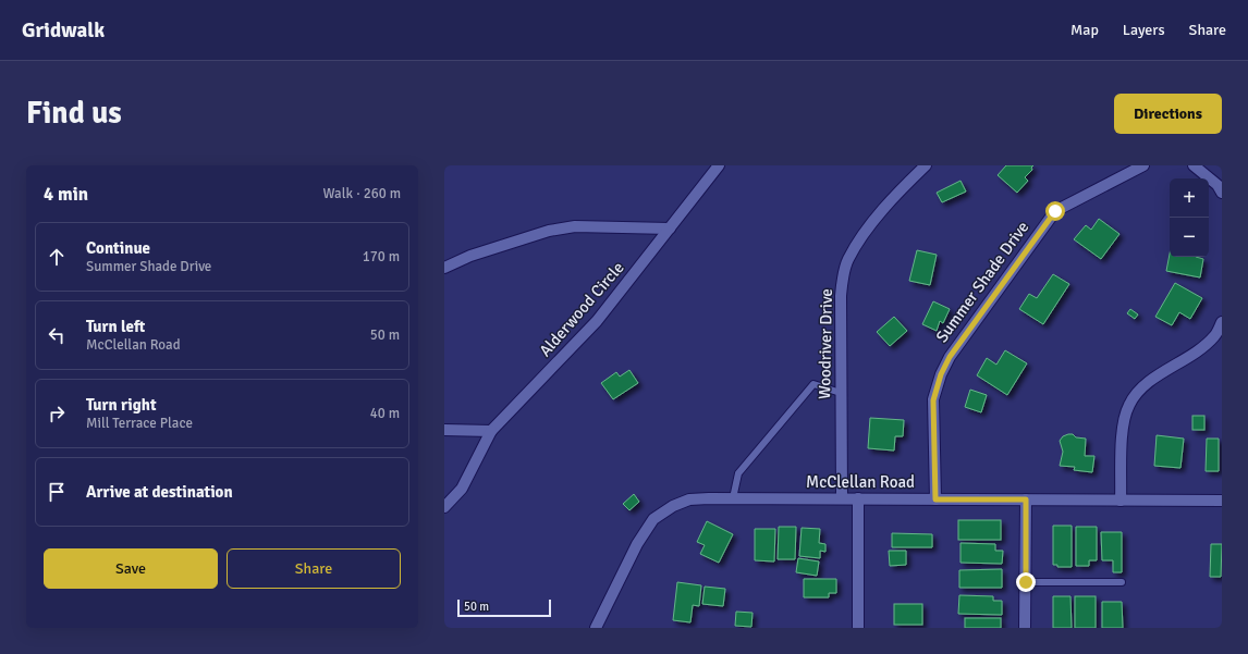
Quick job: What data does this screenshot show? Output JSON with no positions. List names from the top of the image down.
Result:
{
  "streets": {
    "street": [
      "Summer Shade Drive",
      "Alderwood Circle",
      "Woodriver Drive",
      "McClellan Road"
    ]
  },
  "crossings": [
    ["Summer Shade Drive", "McClellan Road"],
    ["Woodriver Drive", "McClellan Road"]
  ],
  "scale_bar": "50 m",
  "page": {
    "header": "Gridwalk",
    "nav": ["Map", "Layers", "Share"],
    "buttons": [
      "Directions",
      ["Save", "Share"]
    ],
    "title": "Find us",
    "heading": ["4 min", "Walk · 260 m"],
    "map_buttons": ["+", "−"],
    "list": [
      ["Continue", "Summer Shade Drive", "170 m"],
      ["Turn left", "McClellan Road", "50 m"],
      ["Turn right", "Mill Terrace Place", "40 m"],
      "Arrive at destination"
    ],
    "scale": "50 m"
  }
}
